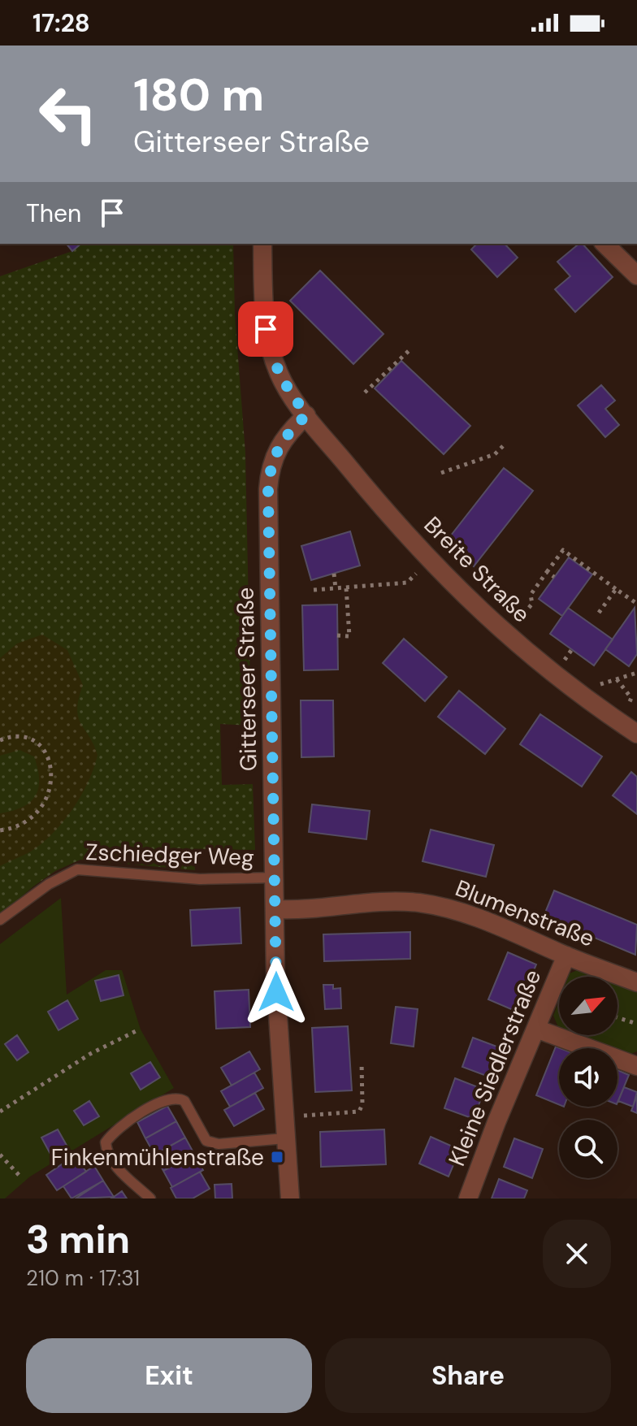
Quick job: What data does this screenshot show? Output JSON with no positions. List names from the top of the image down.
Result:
{
  "streets": {
    "street": [
      "Breite Straße",
      "Gitterseer Straße",
      "Blumenstraße",
      "Kleine Siedlerstraße"
    ],
    "lane": ["Zschiedger Weg"]
  },
  "crossings": [
    ["Breite Straße", "Gitterseer Straße"],
    ["Gitterseer Straße", "Zschiedger Weg"],
    ["Gitterseer Straße", "Blumenstraße"],
    ["Blumenstraße", "Kleine Siedlerstraße"]
  ],
  "places": {
    "transit": ["Finkenmühlenstraße"]
  },
  "north": "top right",
  "page": {
    "status": "17:28",
    "turn": ["180 m", "Gitterseer Straße"],
    "then": "Then",
    "heading": ["3 min", "210 m · 17:31"],
    "buttons": ["Exit", "Share"]
  }
}
